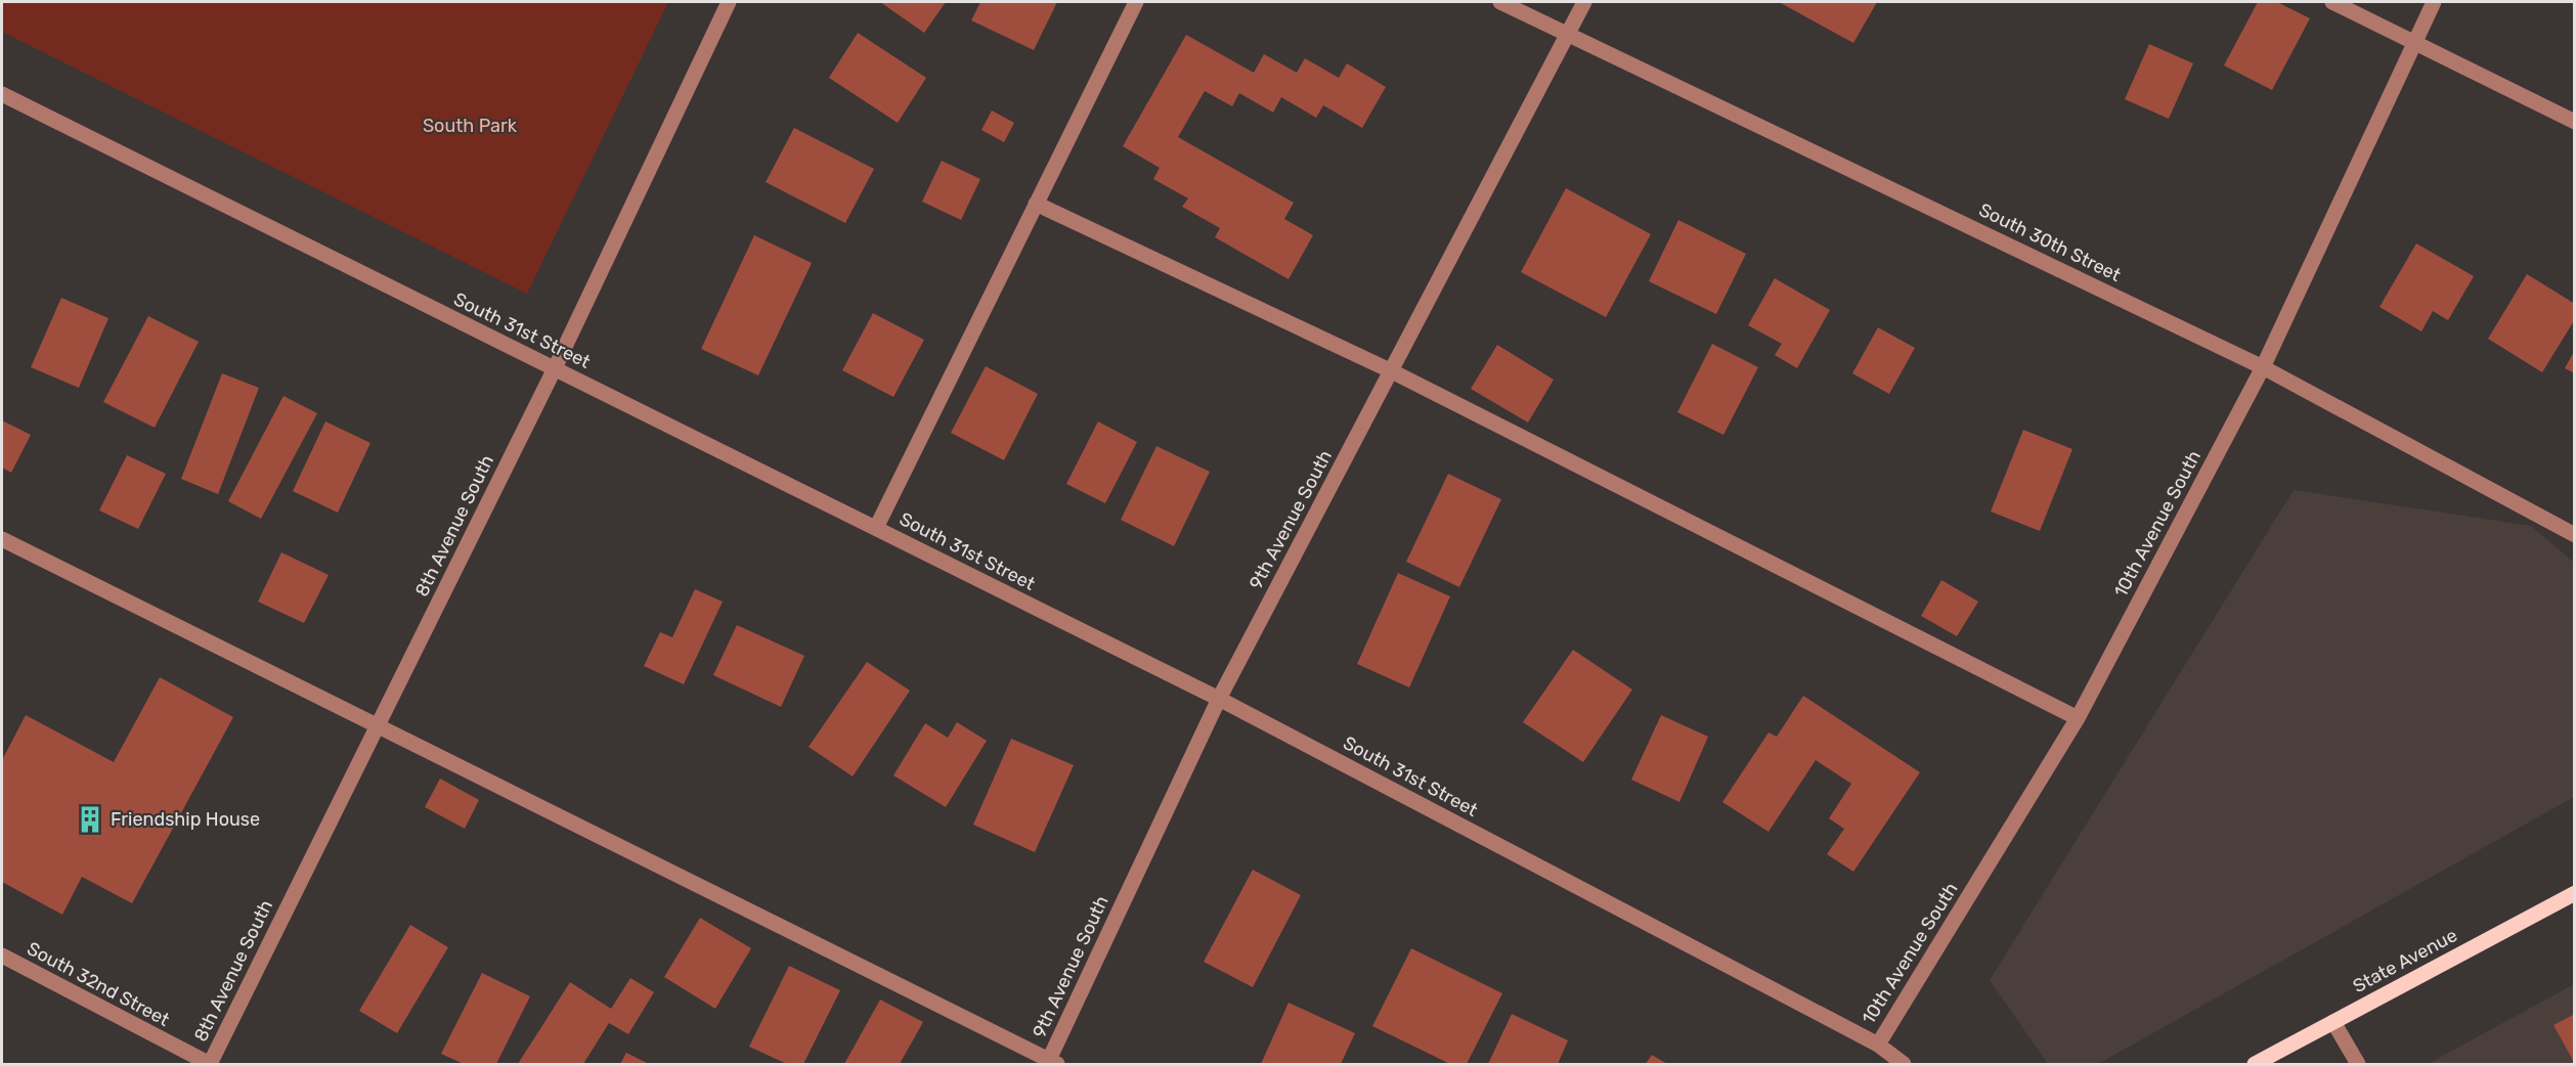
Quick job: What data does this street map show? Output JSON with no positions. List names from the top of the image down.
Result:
{
  "streets": {
    "main road": ["State Avenue"],
    "street": [
      "South 30th Street",
      "South 31st Street",
      "9th Avenue South",
      "10th Avenue South",
      "8th Avenue South",
      "South 32nd Street"
    ]
  },
  "crossings": [
    ["South 30th Street", "9th Avenue South"],
    ["South 30th Street", "10th Avenue South"],
    ["South 31st Street", "9th Avenue South"],
    ["South 31st Street", "10th Avenue South"],
    ["South 31st Street", "8th Avenue South"],
    ["8th Avenue South", "South 32nd Street"]
  ],
  "parks": ["South Park"],
  "places": {
    "building": ["Friendship House"]
  }
}
